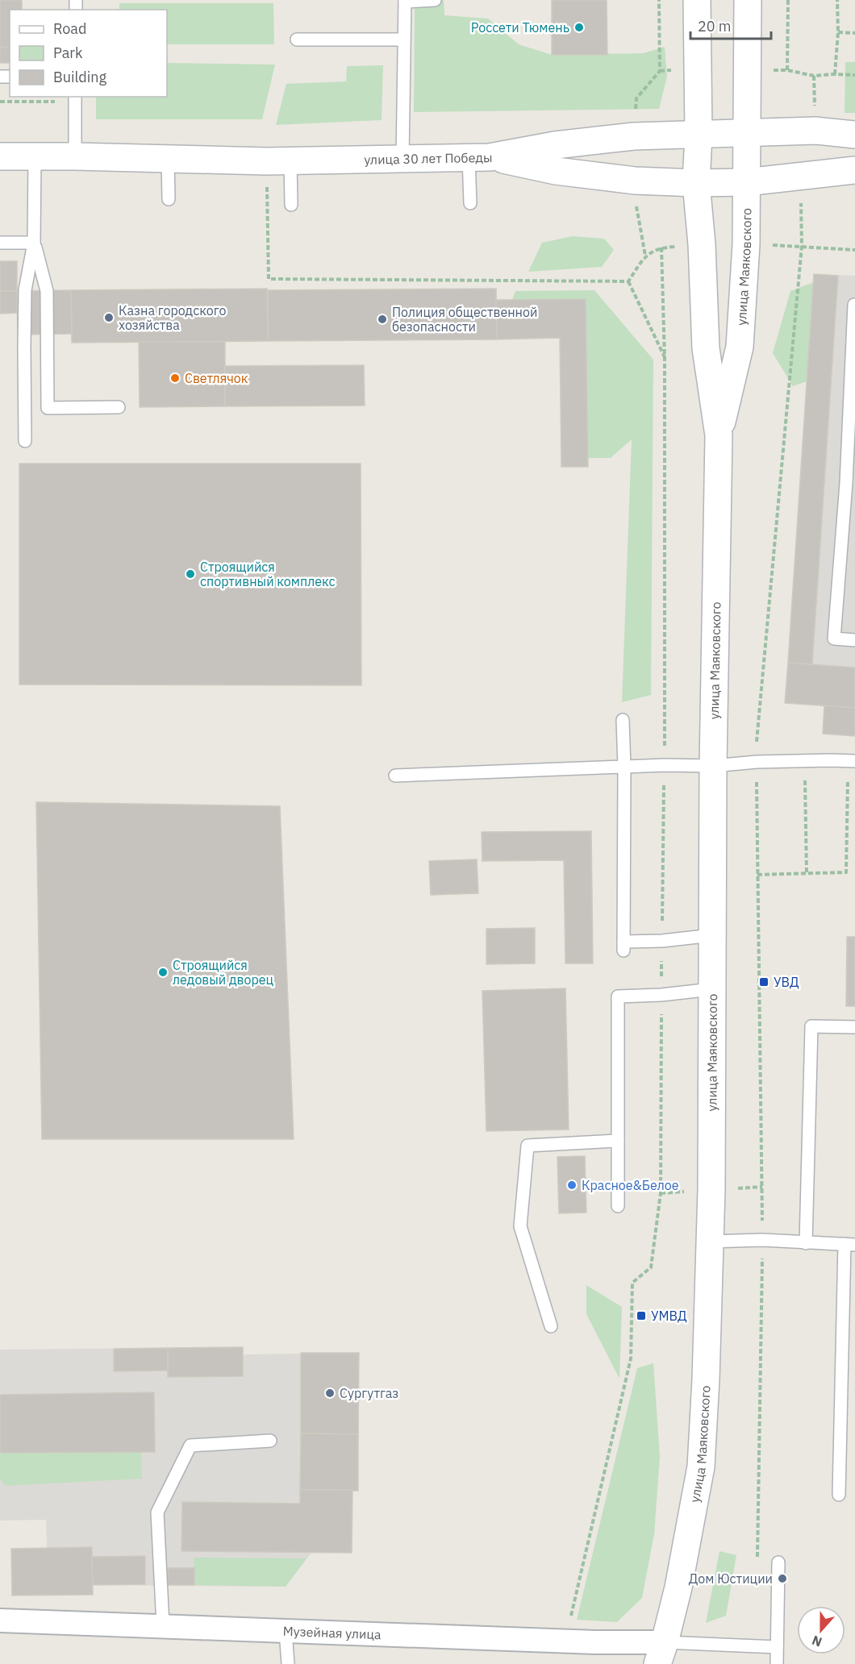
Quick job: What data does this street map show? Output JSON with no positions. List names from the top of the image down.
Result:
{
  "streets": {
    "main road": ["улица 30 лет Победы", "улица Маяковского"],
    "street": ["Музейная улица"]
  },
  "crossings": [
    ["улица 30 лет Победы", "улица Маяковского"],
    ["улица Маяковского", "Музейная улица"]
  ],
  "places": {
    "other": [
      "Россети Тюмень",
      "Казна городского хозяйства",
      "Полиция общественной безопасности",
      "Светлячок",
      "Строящийся спортивный комплекс",
      "Строящийся ледовый дворец",
      "Красное&Белое",
      "Сургутгаз",
      "Дом Юстиции"
    ],
    "transit": ["УВД", "УМВД"]
  },
  "legend": ["Road", "Park", "Building"],
  "scale_bar": "20 m",
  "north": "bottom"
}
